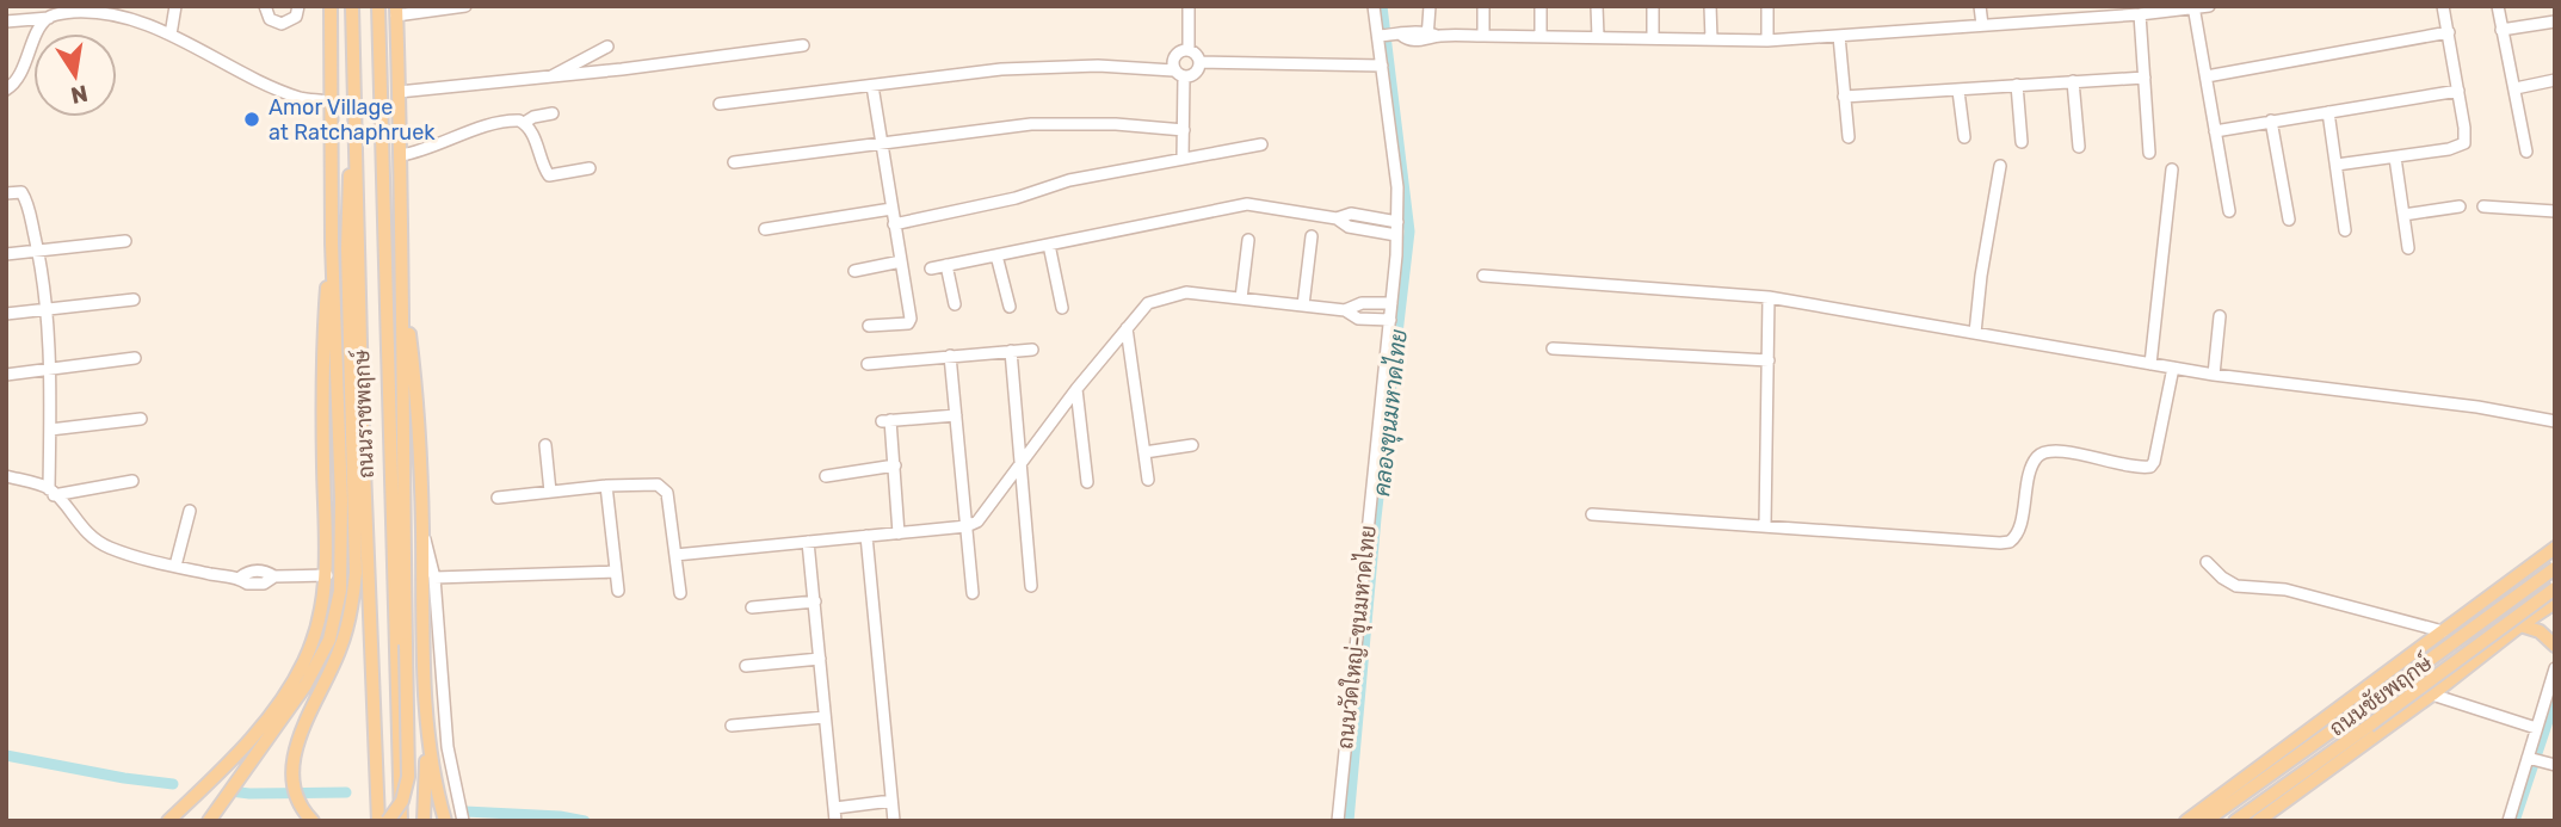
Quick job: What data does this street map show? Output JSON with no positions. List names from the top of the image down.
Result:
{
  "streets": {
    "main road": ["ถนนราชพฤกษ์", "ถนนชัยพฤกษ์"],
    "street": ["ถนนวัดใหญ่-ขุนมหาดไทย"]
  },
  "water": ["คลองขุนมหาดไทย"],
  "places": ["Amor Village at Ratchaphruek"],
  "north": "bottom"
}
